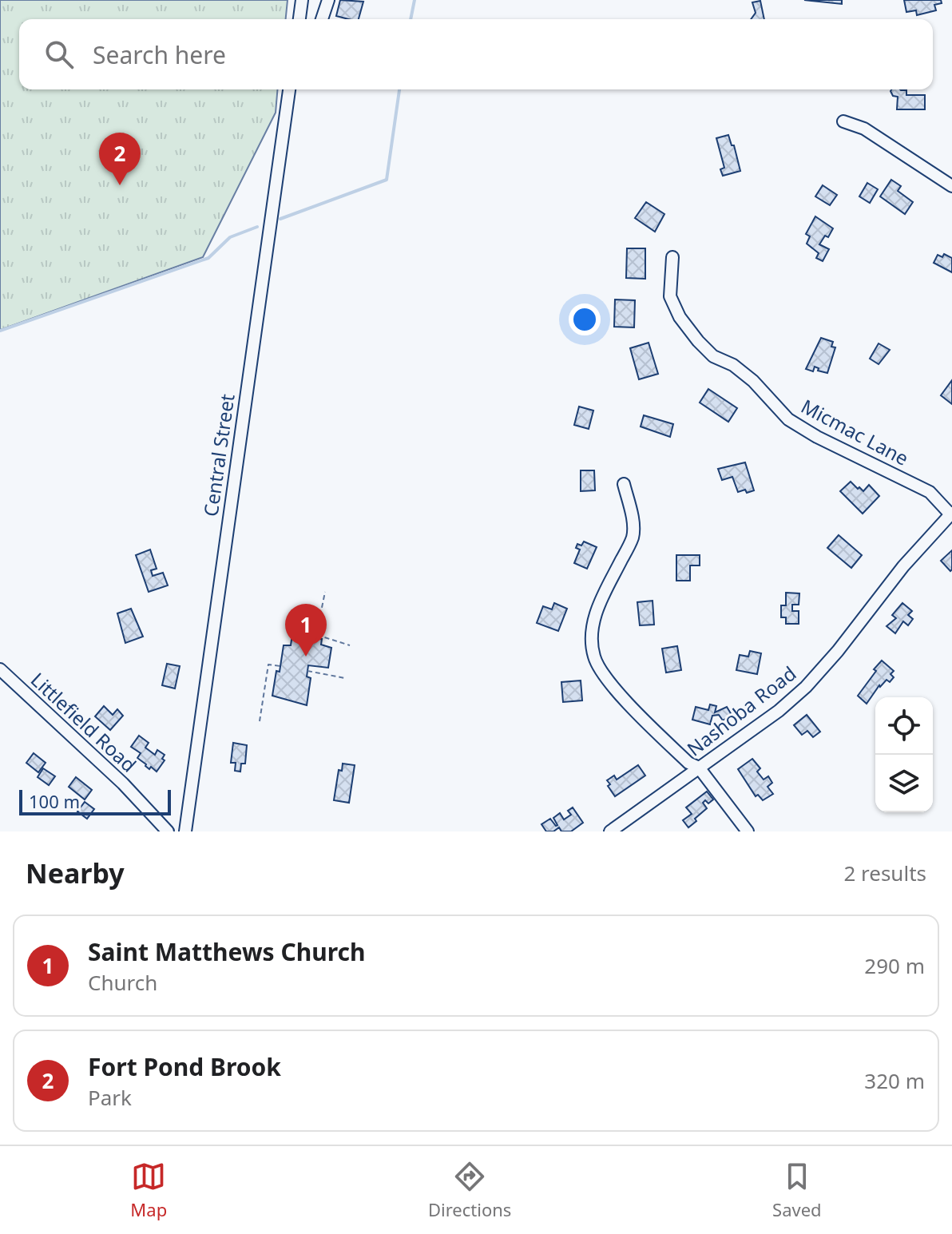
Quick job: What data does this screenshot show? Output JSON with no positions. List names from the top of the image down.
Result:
{
  "streets": {
    "street": [
      "Micmac Lane",
      "Central Street",
      "Nashoba Road",
      "Littlefield Road"
    ]
  },
  "crossings": [
    ["Micmac Lane", "Nashoba Road"]
  ],
  "scale_bar": "100 m",
  "page": {
    "search": "Search here",
    "pins": ["2", "1"],
    "scale": "100 m",
    "heading": ["Nearby", "2 results"],
    "list": [
      {
        "mark": "1",
        "name": "Saint Matthews Church",
        "note": "Church",
        "value": "290 m"
      },
      {
        "mark": "2",
        "name": "Fort Pond Brook",
        "note": "Park",
        "value": "320 m"
      }
    ],
    "nav": ["Map", "Directions", "Saved"]
  }
}
